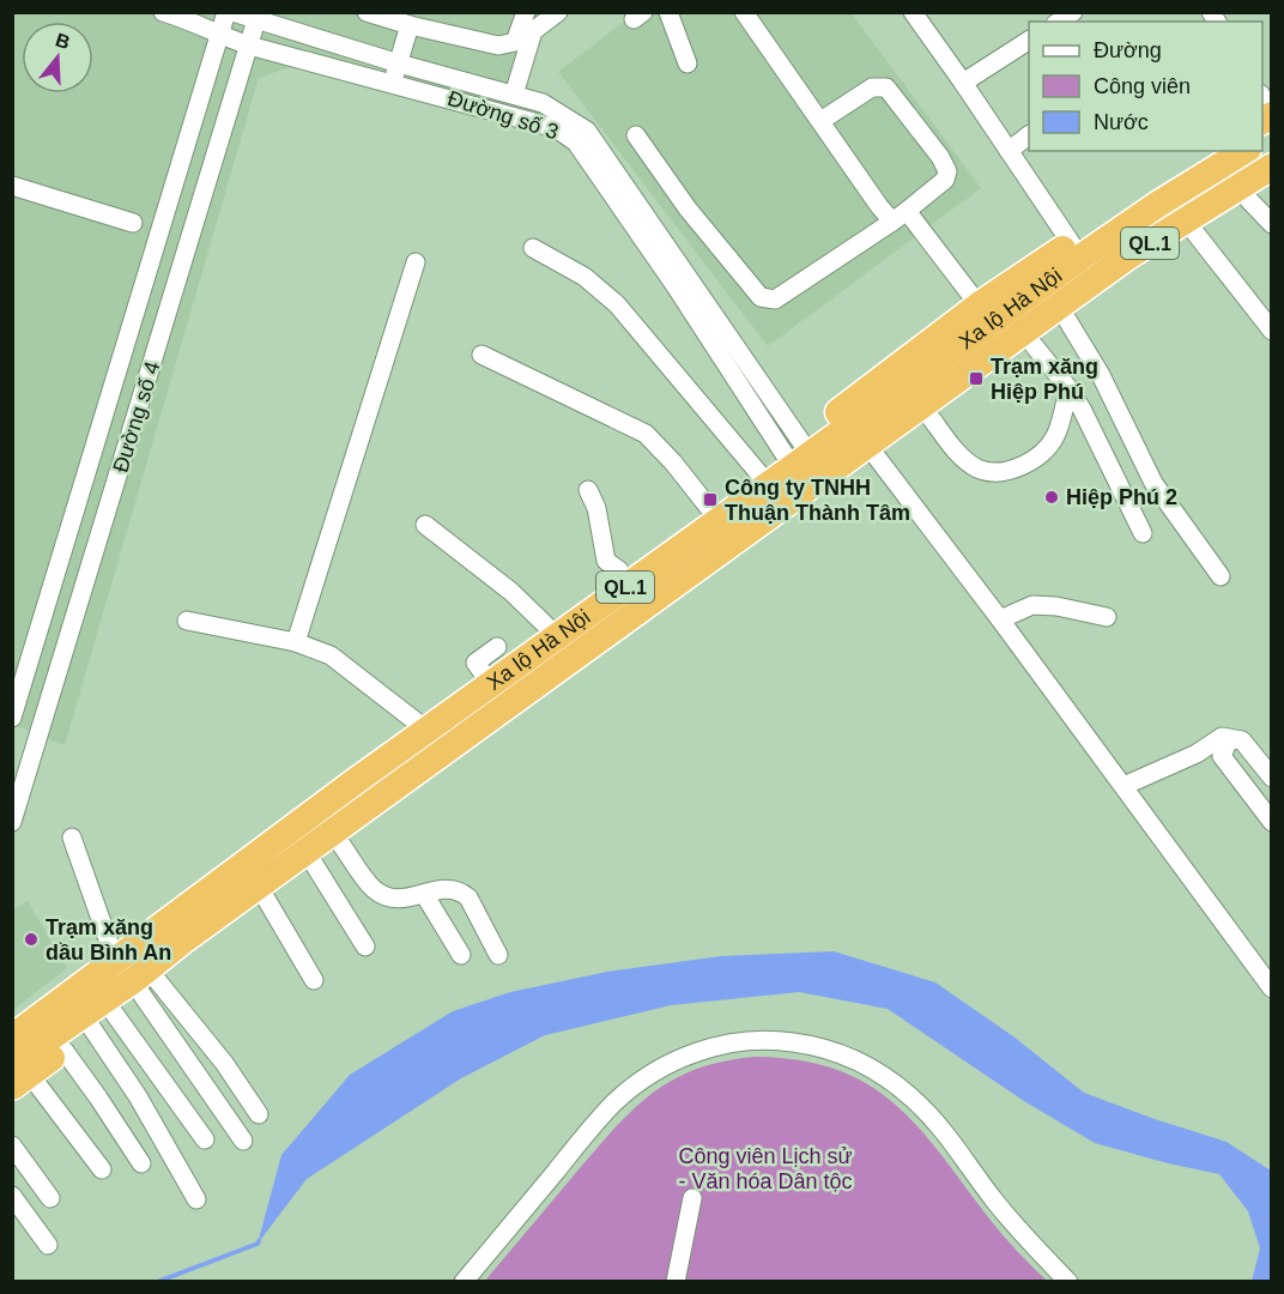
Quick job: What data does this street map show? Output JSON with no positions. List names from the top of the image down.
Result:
{
  "streets": {
    "highway": ["QL.1", "Xa lộ Hà Nội"],
    "street": ["Đường số 3", "Đường số 4"]
  },
  "crossings": [
    ["Đường số 3", "Xa lộ Hà Nội"],
    ["Đường số 3", "Đường số 4"]
  ],
  "parks": ["Công viên Lịch sử - Văn hóa Dân tộc"],
  "places": {
    "transit": ["Trạm xăng Hiệp Phú", "Công ty TNHH Thuận Thành Tâm"],
    "other": ["Hiệp Phú 2", "Trạm xăng dầu Bình An"]
  },
  "legend": ["Đường", "Công viên", "Nước"],
  "north": "top"
}
